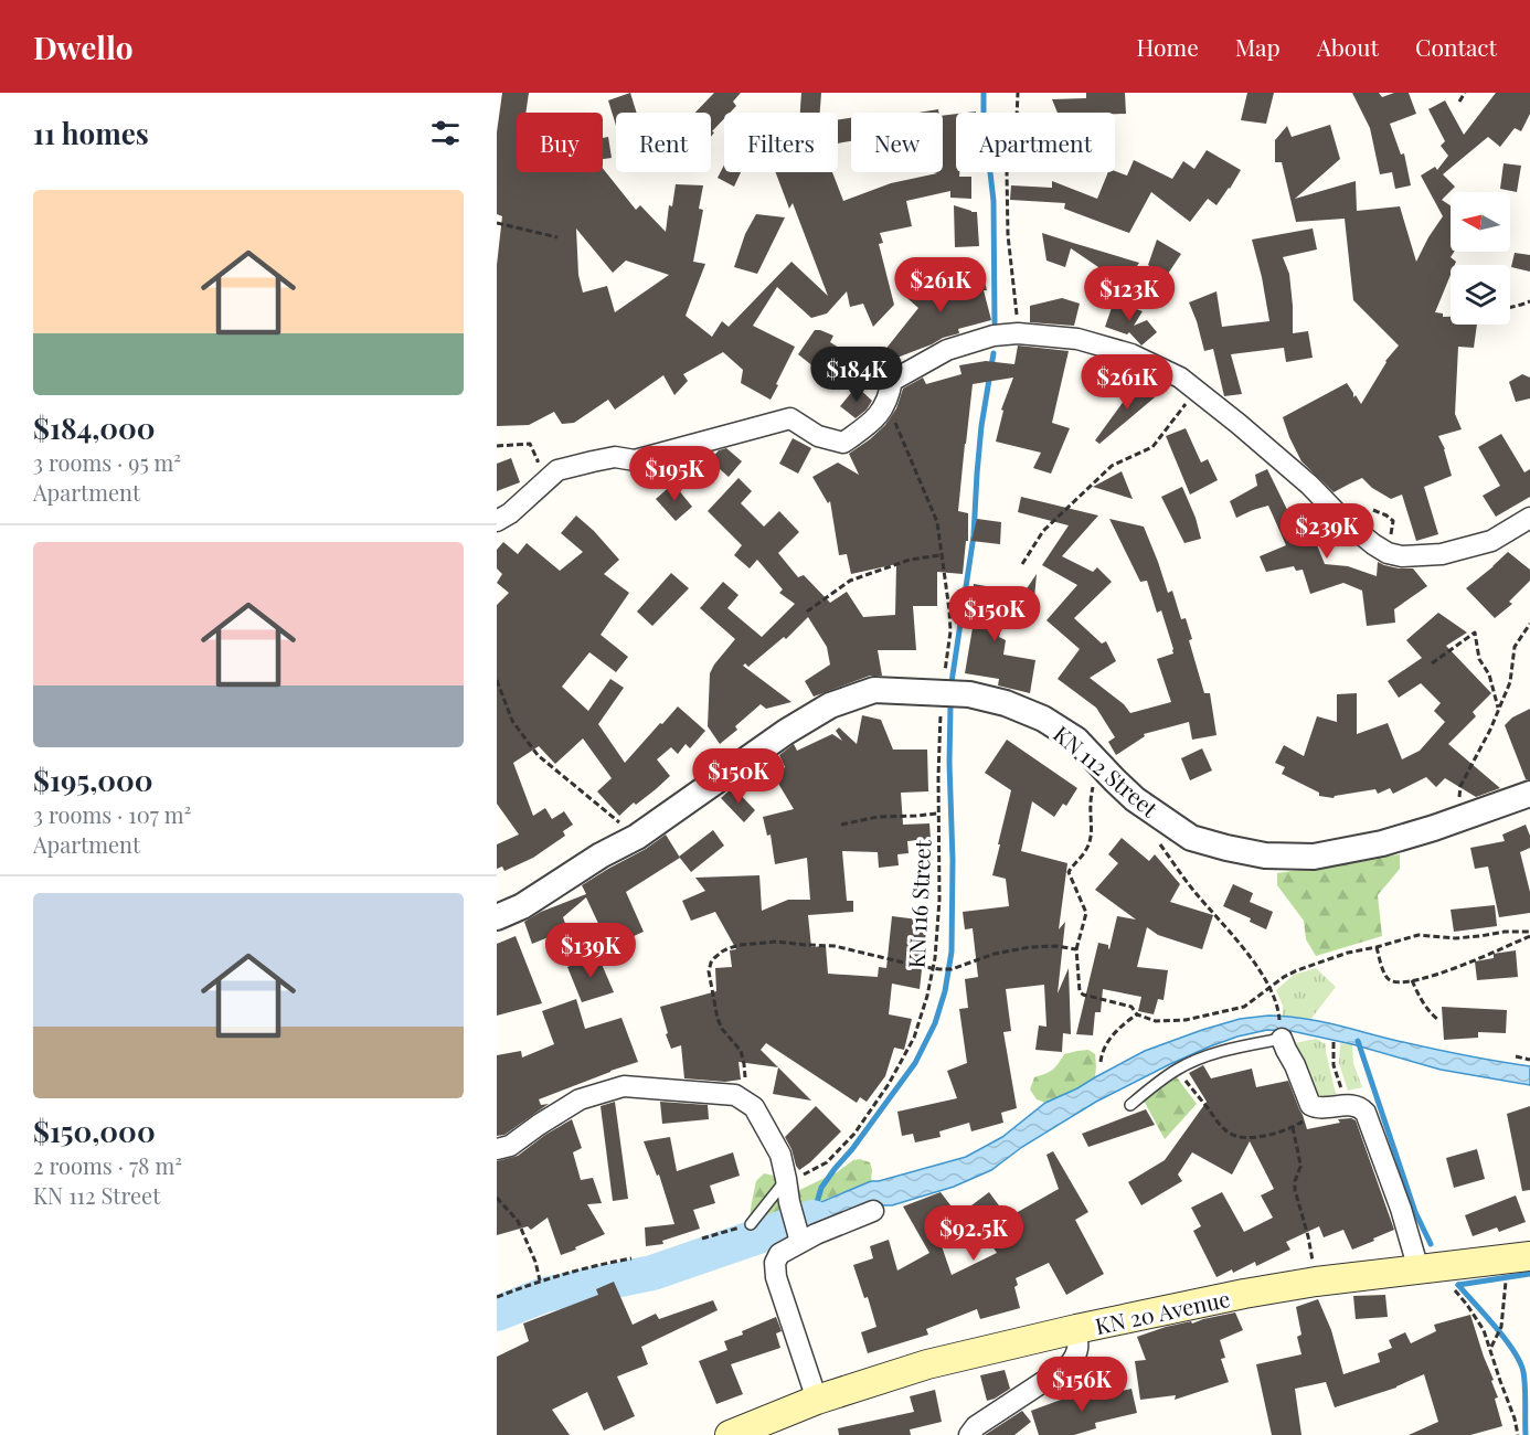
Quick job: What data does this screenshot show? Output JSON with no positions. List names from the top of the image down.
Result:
{
  "streets": {
    "main road": ["KN 20 Avenue"],
    "street": ["KN 112 Street"],
    "path": ["KN 116 Street"]
  },
  "crossings": [
    ["KN 112 Street", "KN 116 Street"]
  ],
  "north": "left",
  "page": {
    "header": "Dwello",
    "nav": [
      "Home",
      "Map",
      "About",
      "Contact"
    ],
    "heading": "11 homes",
    "chip": [
      "Buy",
      "Rent",
      "Filters",
      "New",
      "Apartment"
    ],
    "list": [
      {
        "name": "$184,000",
        "note": "3 rooms · 95 m² · Apartment"
      },
      {
        "name": "$195,000",
        "note": "3 rooms · 107 m² · Apartment"
      },
      {
        "name": "$150,000",
        "note": "2 rooms · 78 m² · KN 112 Street"
      }
    ],
    "price": [
      "$261K",
      "$123K",
      "$184K",
      "$261K",
      "$195K",
      "$239K",
      "$150K",
      "$150K",
      "$139K",
      "$92.5K",
      "$156K"
    ]
  }
}
